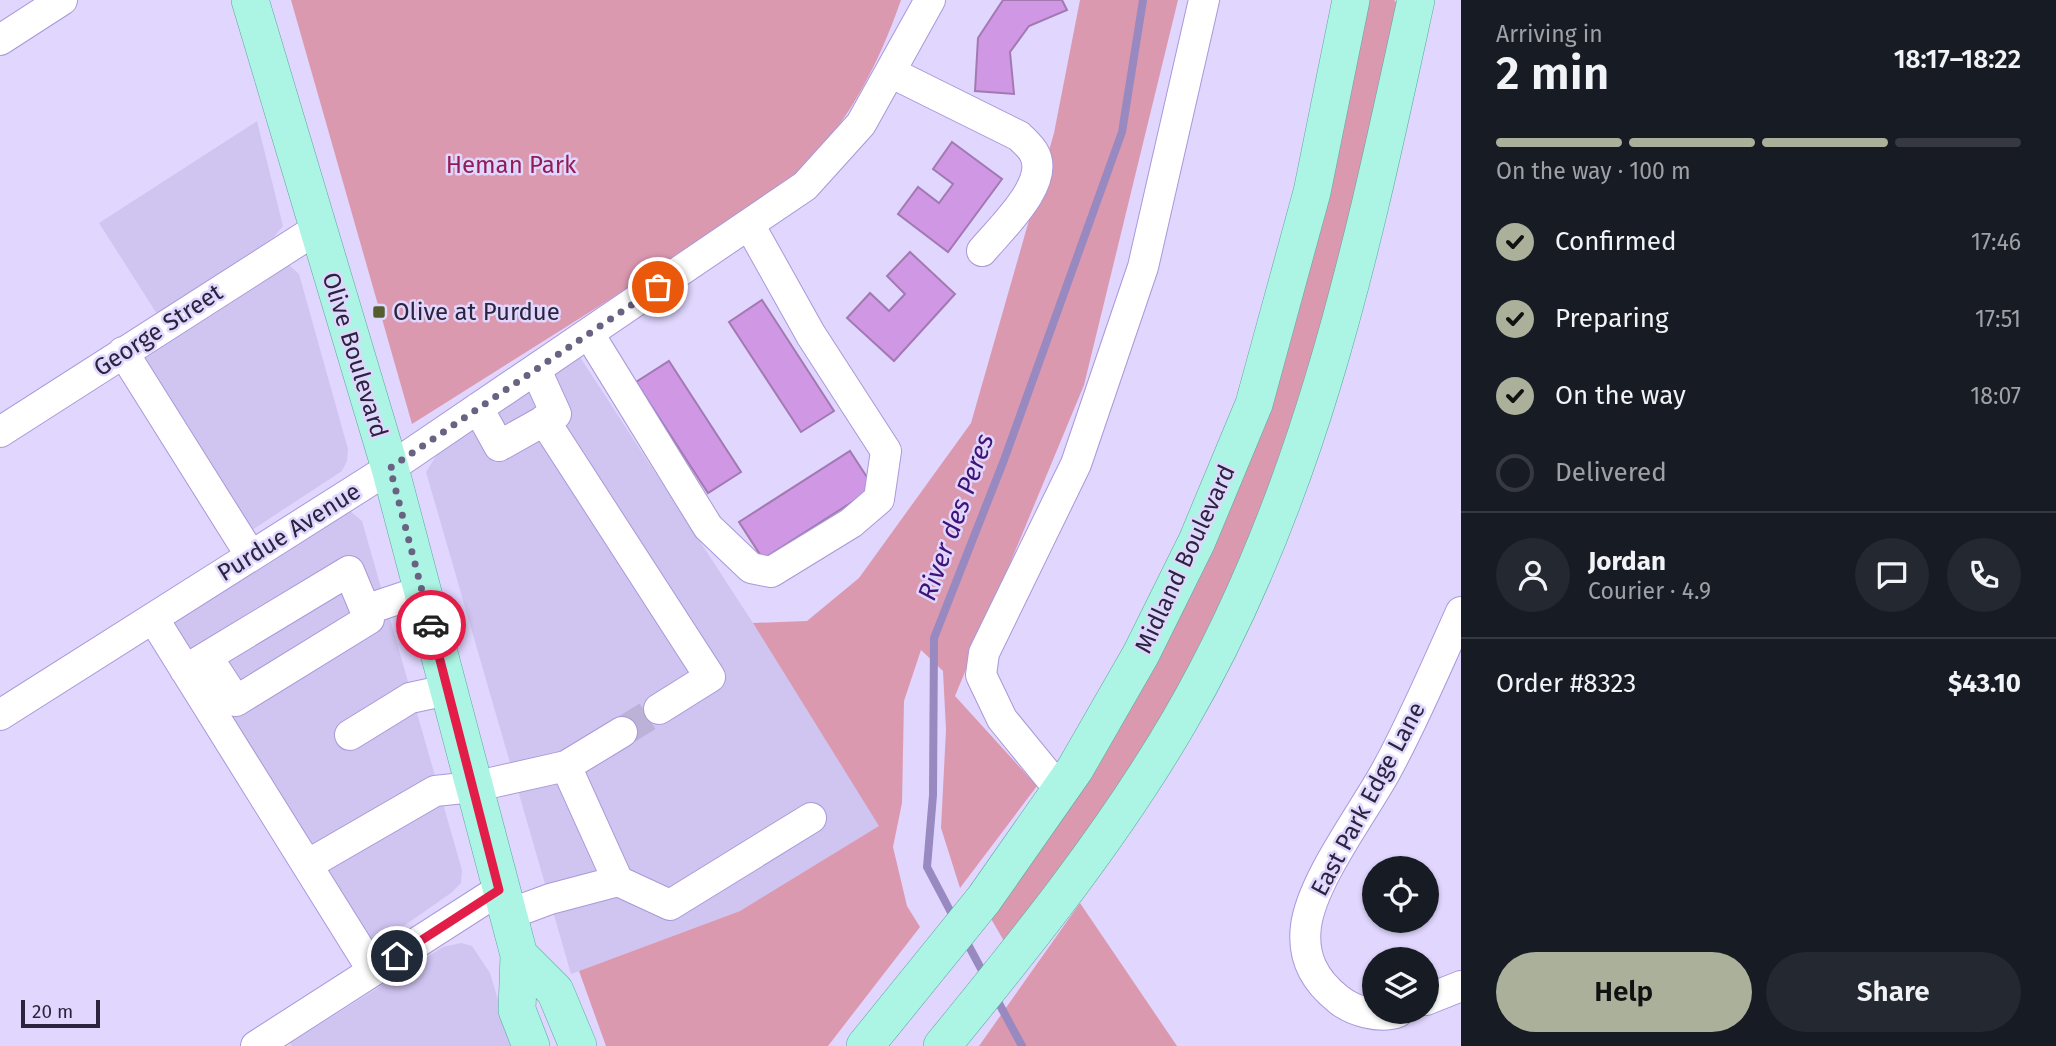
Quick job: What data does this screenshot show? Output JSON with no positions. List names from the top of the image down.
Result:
{
  "streets": {
    "main road": ["Olive Boulevard", "Midland Boulevard"],
    "street": ["George Street", "Purdue Avenue", "East Park Edge Lane"]
  },
  "crossings": [
    ["George Street", "Olive Boulevard"],
    ["Olive Boulevard", "Purdue Avenue"]
  ],
  "water": ["River des Peres"],
  "parks": ["Heman Park"],
  "places": {
    "transit": ["Olive at Purdue"]
  },
  "scale_bar": "20 m",
  "page": {
    "heading": ["2 min", "Arriving in", "18:17–18:22"],
    "panel": [
      "Jordan",
      "Courier · 4.9",
      "Order #8323",
      "$43.10"
    ],
    "bar": "On the way · 100 m",
    "list": [
      ["Confirmed", "17:46"],
      ["Preparing", "17:51"],
      ["On the way", "18:07"],
      "Delivered"
    ],
    "buttons": ["Help", "Share"],
    "scale": "20 m"
  }
}
